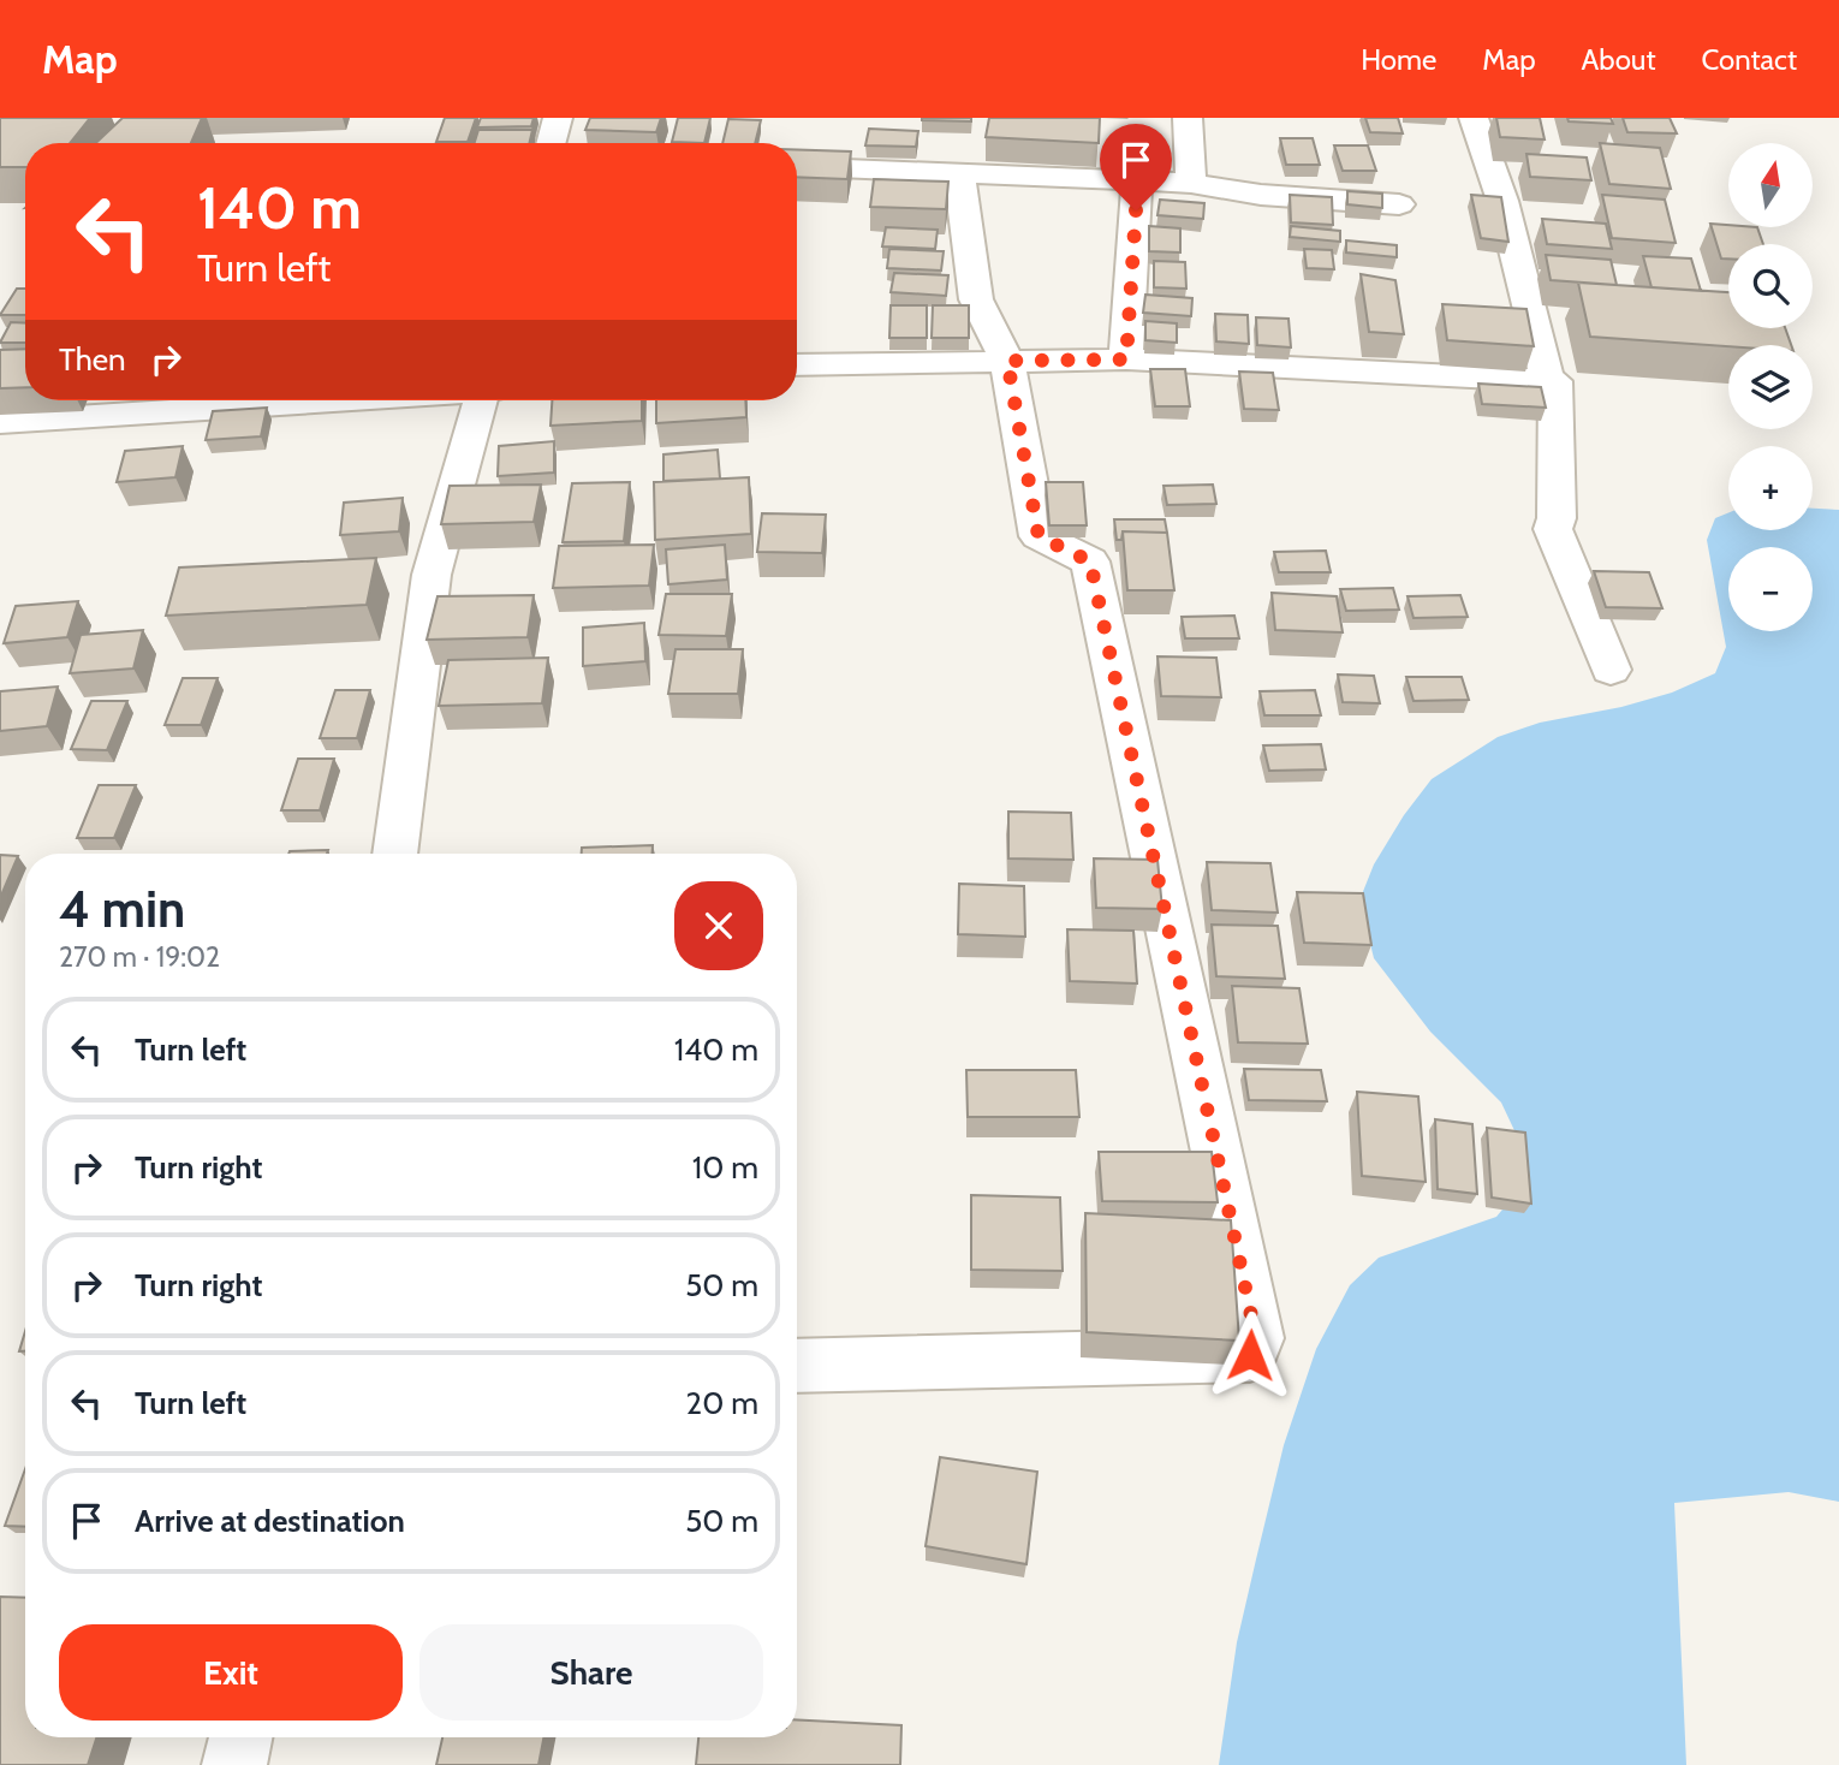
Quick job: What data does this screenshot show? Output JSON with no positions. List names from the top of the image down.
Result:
{
  "north": "top",
  "page": {
    "header": "Map",
    "nav": [
      "Home",
      "Map",
      "About",
      "Contact"
    ],
    "map_buttons": ["+", "−"],
    "turn": ["140 m", "Turn left"],
    "then": "Then",
    "heading": ["4 min", "270 m · 19:02"],
    "list": [
      {
        "name": "Turn left",
        "value": "140 m"
      },
      {
        "name": "Turn right",
        "value": "10 m"
      },
      {
        "name": "Turn right",
        "value": "50 m"
      },
      {
        "name": "Turn left",
        "value": "20 m"
      },
      {
        "name": "Arrive at destination",
        "value": "50 m"
      }
    ],
    "buttons": ["Exit", "Share"]
  }
}
